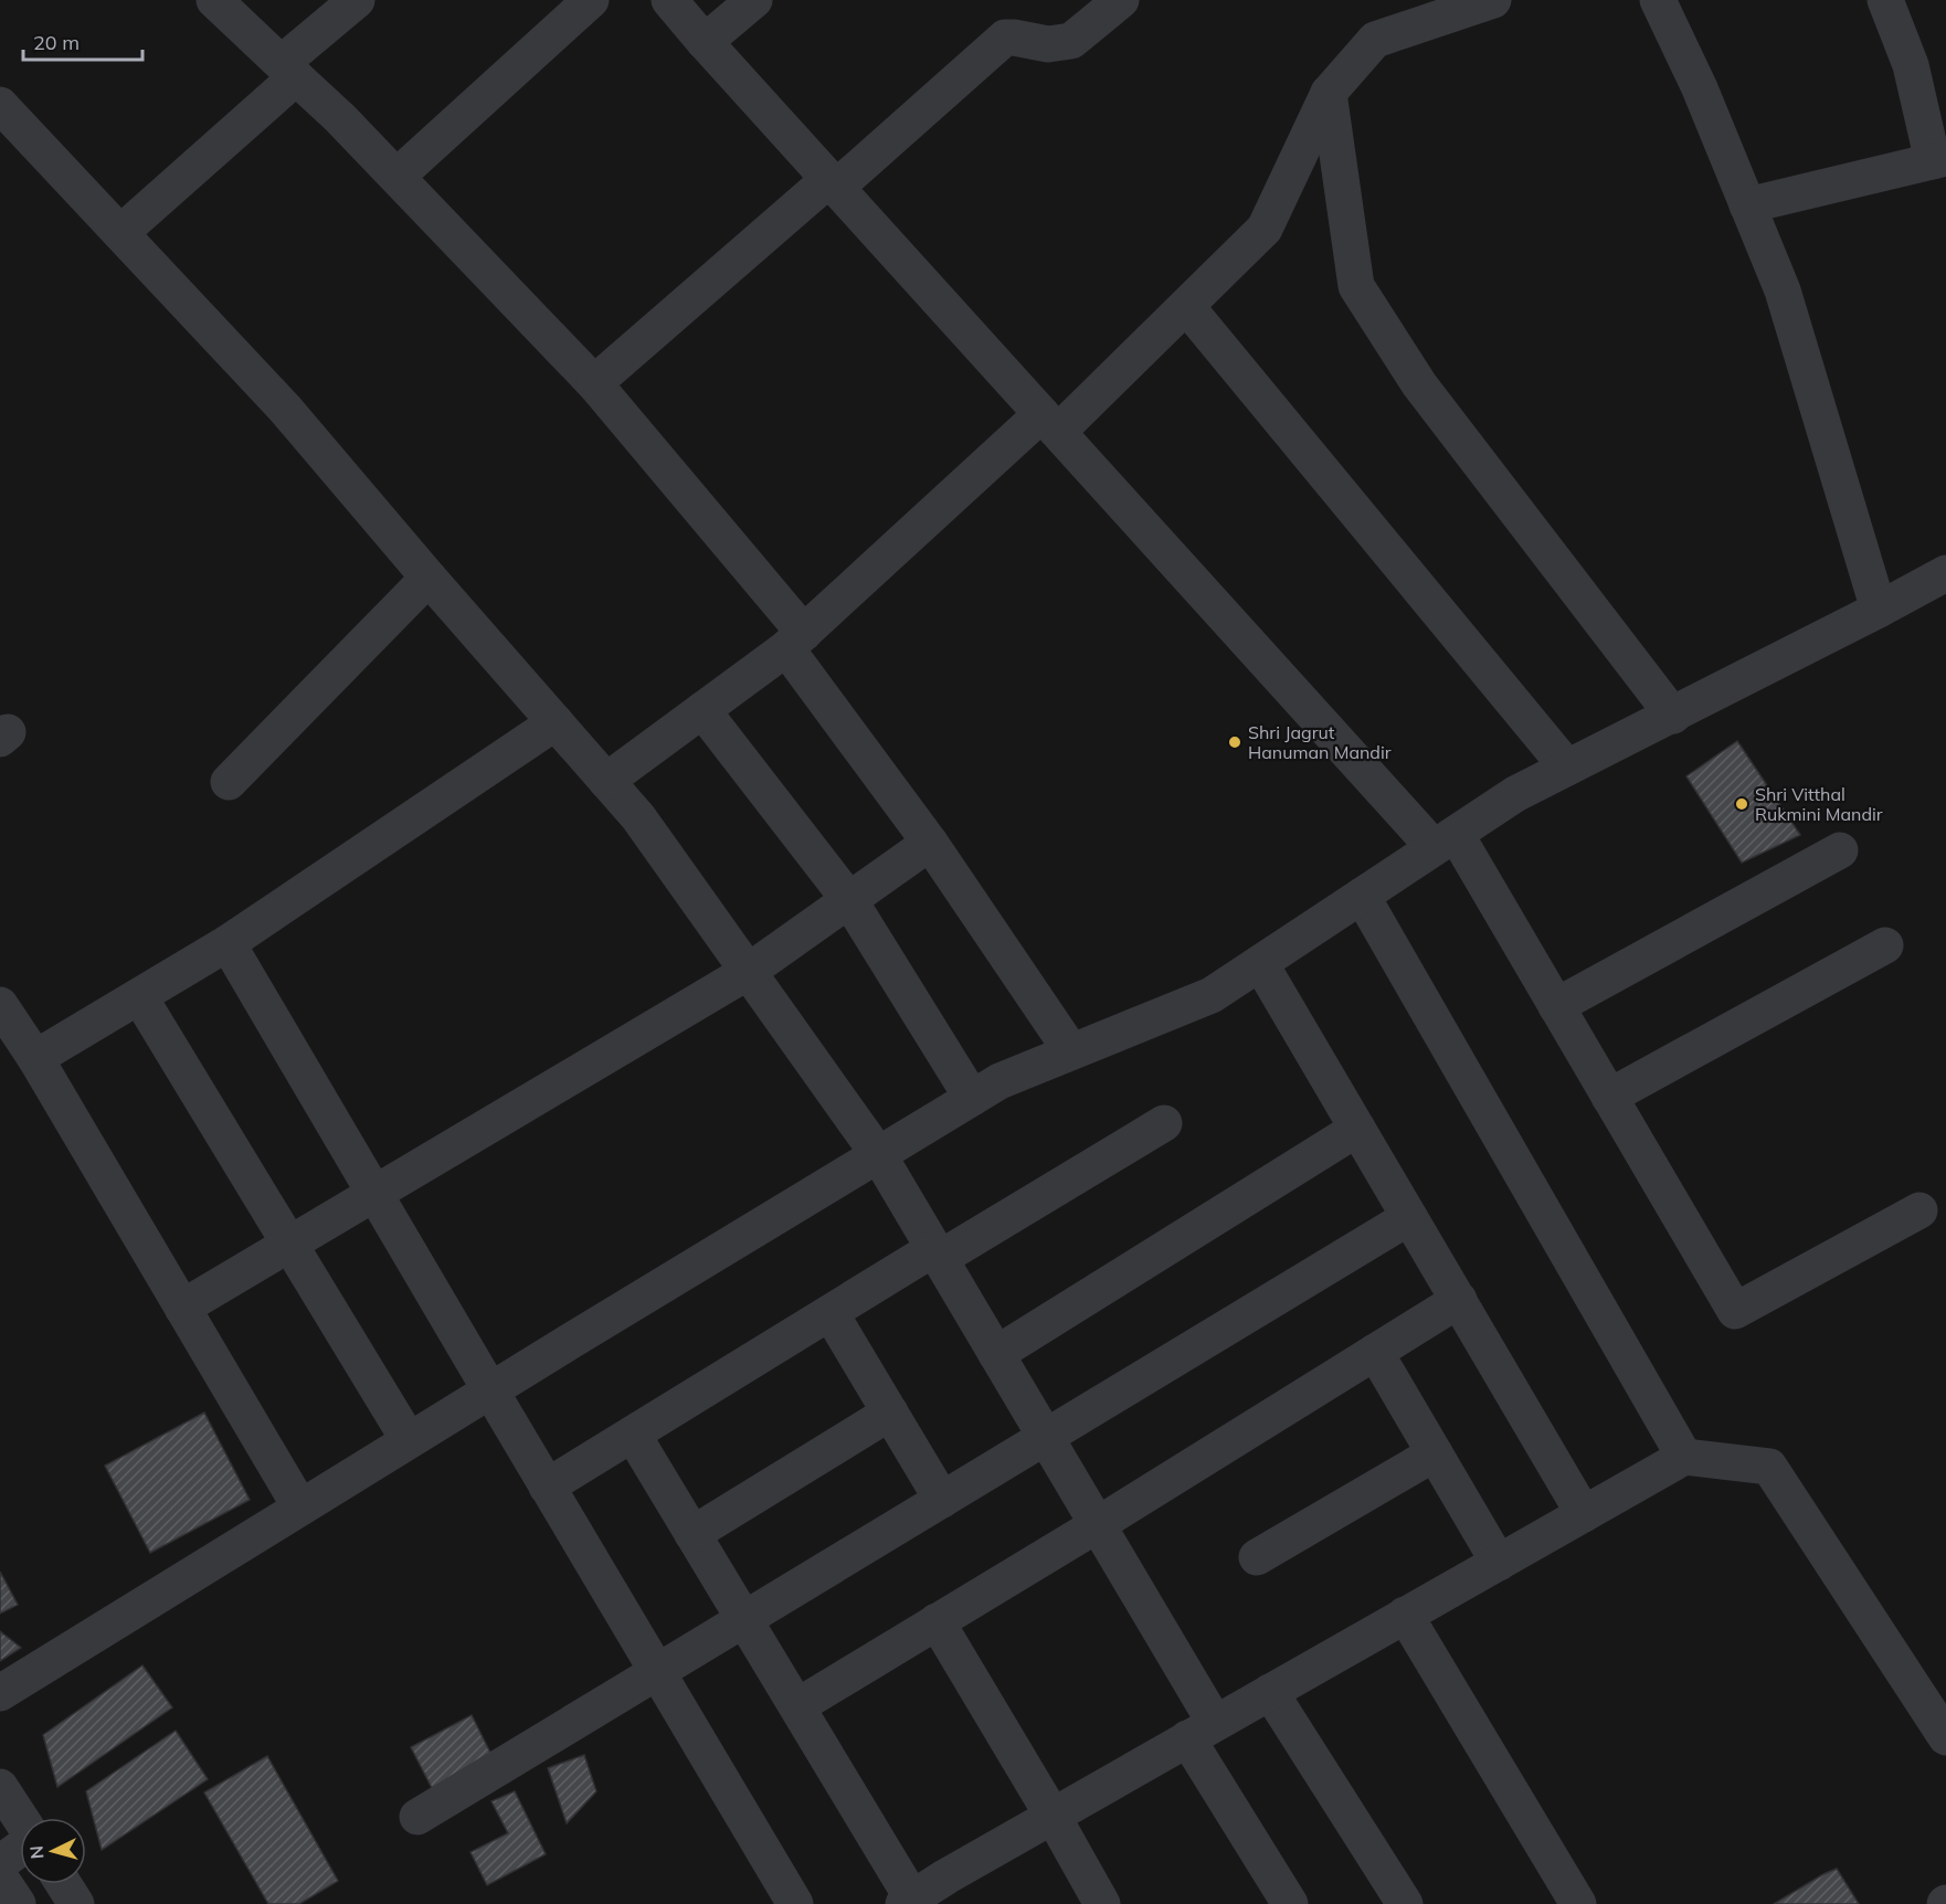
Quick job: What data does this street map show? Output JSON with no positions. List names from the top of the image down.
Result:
{
  "places": ["Shri Jagrut Hanuman Mandir", "Shri Vitthal Rukmini Mandir"],
  "scale_bar": "20 m",
  "north": "left"
}
